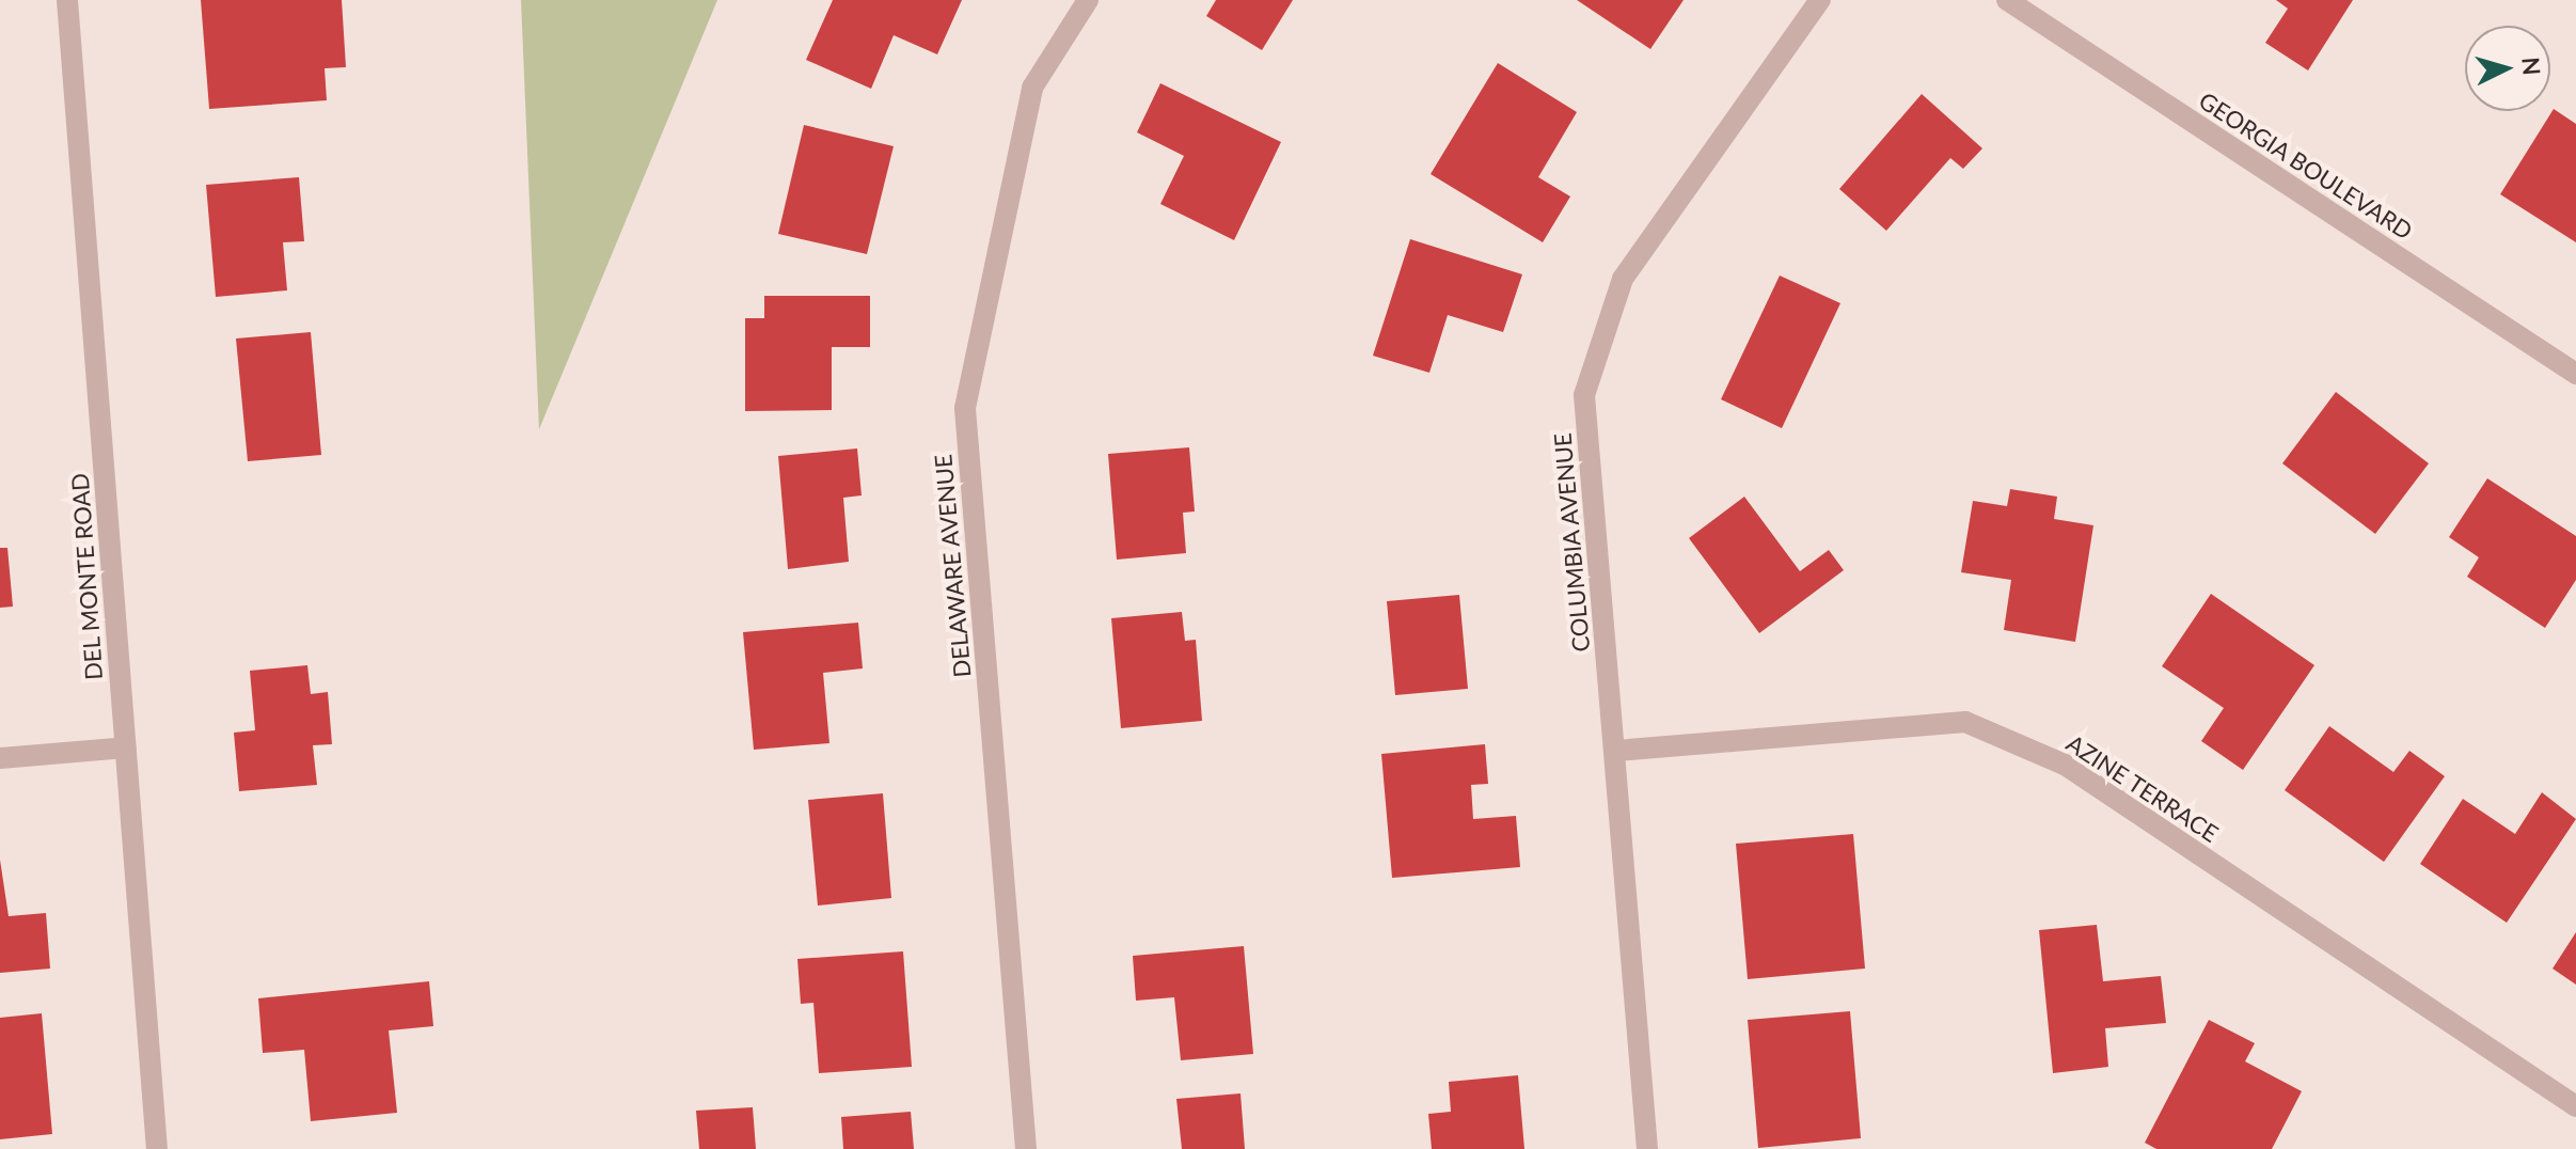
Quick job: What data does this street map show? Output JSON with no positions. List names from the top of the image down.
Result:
{
  "streets": {
    "street": [
      "GEORGIA BOULEVARD",
      "COLUMBIA AVENUE",
      "DELAWARE AVENUE",
      "DEL MONTE ROAD",
      "AZINE TERRACE"
    ]
  },
  "crossings": [
    ["COLUMBIA AVENUE", "AZINE TERRACE"]
  ],
  "north": "right"
}
